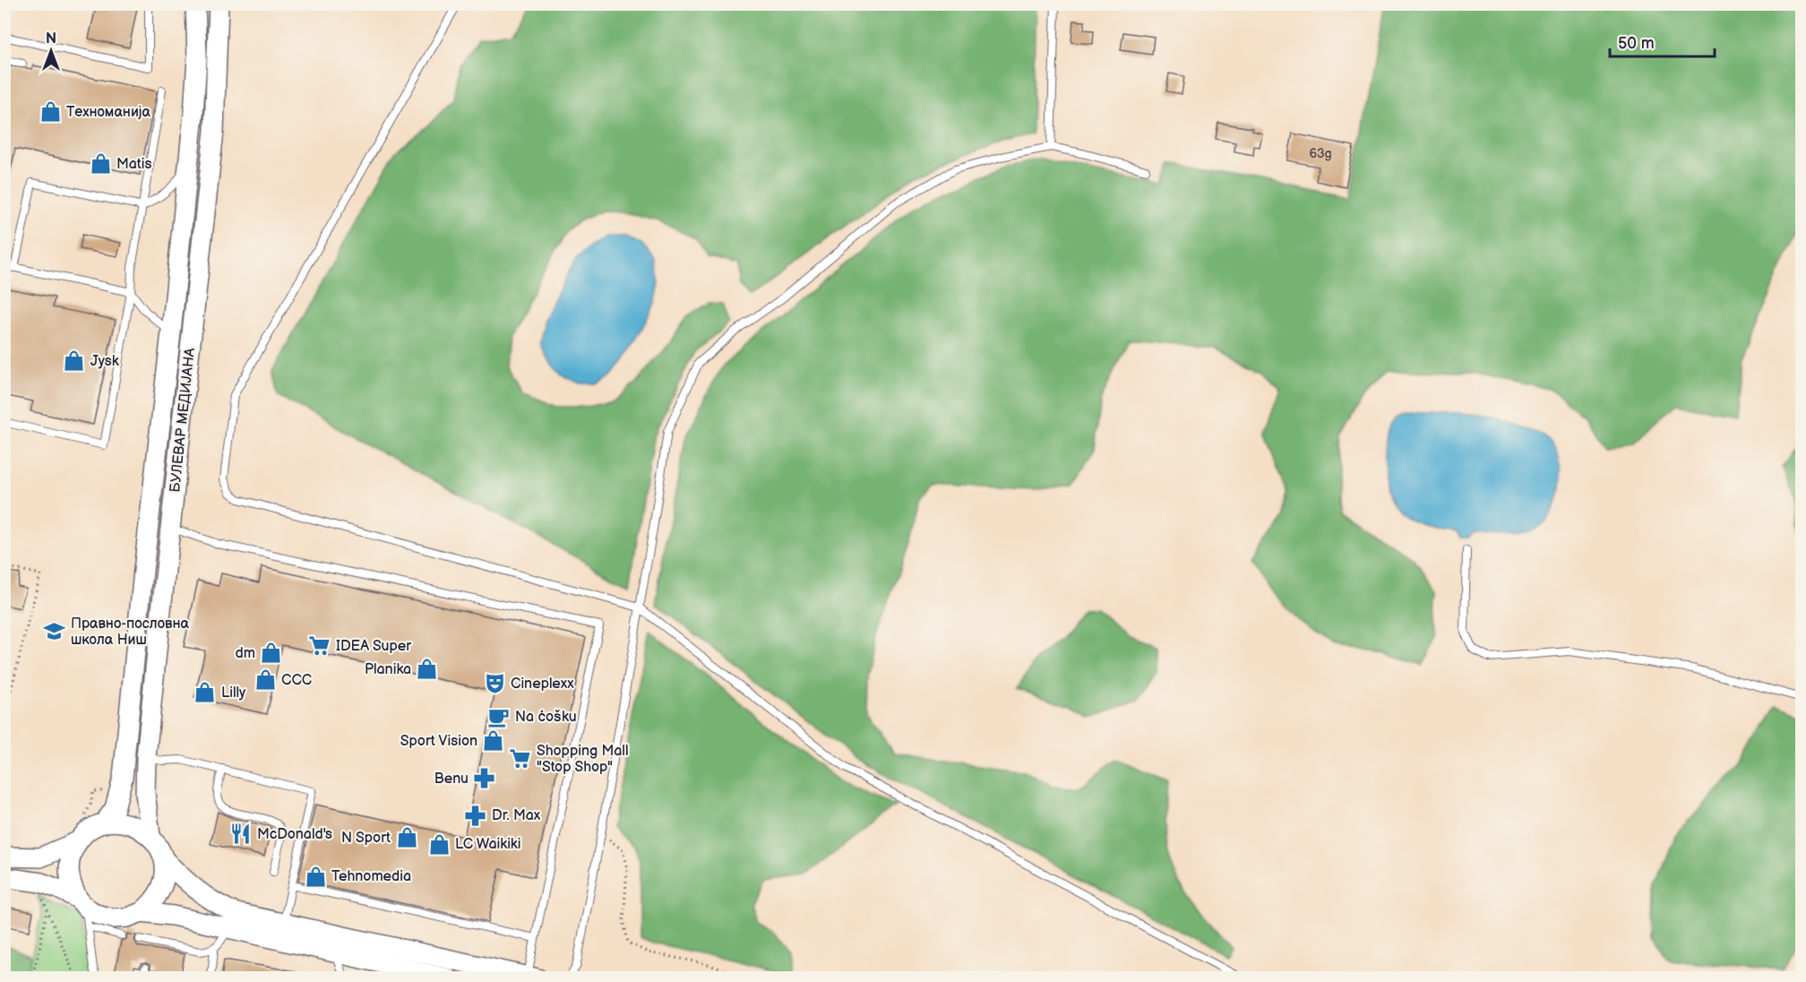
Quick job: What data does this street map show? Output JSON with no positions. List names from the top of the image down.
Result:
{
  "streets": {
    "main road": ["БУЛЕВАР МЕДИЈАНА"]
  },
  "places": {
    "shop": [
      "Техноманија",
      "Matis",
      "Jysk",
      "dm",
      "Planika",
      "CCC",
      "Lilly",
      "Sport Vision",
      "N Sport",
      "LC Waikiki",
      "Tehnomedia"
    ],
    "school or university": ["Правно-пословна школа Ниш"],
    "supermarket": ["IDEA Super", "Shopping Mall \"Stop Shop\""],
    "theatre": ["Cineplexx"],
    "cafe": ["Na ćošku"],
    "pharmacy": ["Benu", "Dr. Max"],
    "restaurant": ["McDonald's"]
  },
  "house_numbers": ["63g"],
  "scale_bar": "50 m",
  "north": "top"
}
